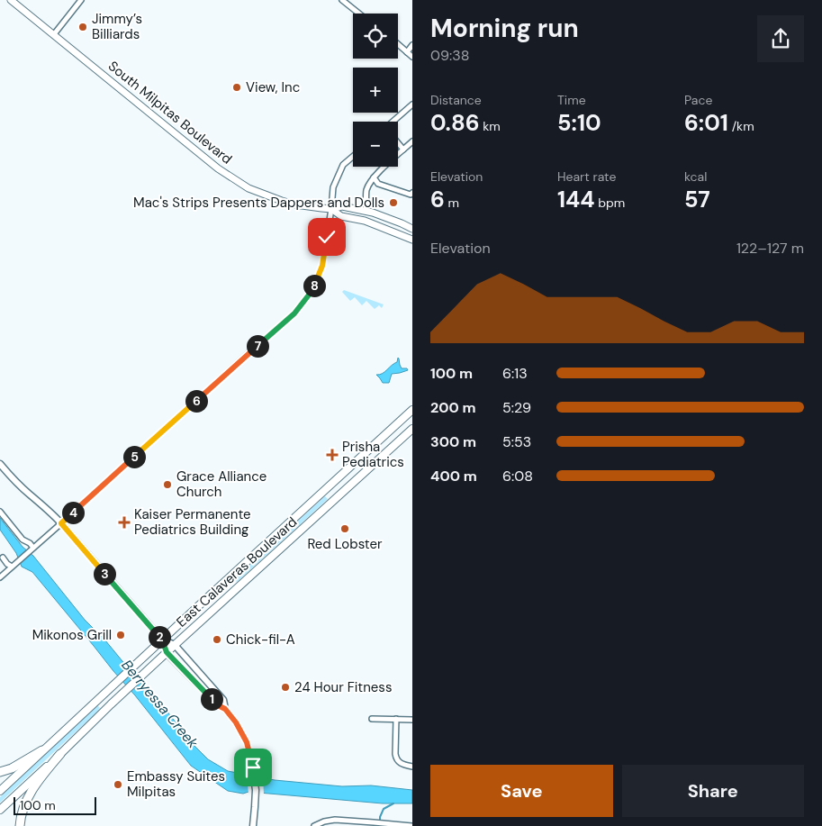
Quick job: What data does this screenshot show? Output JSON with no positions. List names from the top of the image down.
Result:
{
  "streets": {
    "highway": ["East Calaveras Boulevard"],
    "main road": ["South Milpitas Boulevard"]
  },
  "water": ["Berryessa Creek"],
  "places": {
    "other": [
      "Jimmy’s Billiards",
      "View, Inc",
      "Mac's Strips Presents Dappers and Dolls",
      "Grace Alliance Church",
      "Red Lobster",
      "Mikonos Grill",
      "Chick-fil-A",
      "24 Hour Fitness",
      "Embassy Suites Milpitas"
    ],
    "health": ["Prisha Pediatrics", "Kaiser Permanente Pediatrics Building"]
  },
  "scale_bar": "100 m",
  "page": {
    "heading": ["Morning run", "09:38"],
    "map_buttons": ["+", "−"],
    "stats": [
      ["Distance", "0.86 km"],
      ["Time", "5:10"],
      ["Pace", "6:01 /km"],
      ["Elevation", "6 m"],
      ["Heart rate", "144 bpm"],
      ["kcal", "57"]
    ],
    "chart": ["Elevation", "122–127 m"],
    "pins": [
      "8",
      "7",
      "6",
      "5",
      "4",
      "3",
      "2",
      "1"
    ],
    "list": [
      {
        "name": "100 m",
        "note": "6:13"
      },
      {
        "name": "200 m",
        "note": "5:29"
      },
      {
        "name": "300 m",
        "note": "5:53"
      },
      {
        "name": "400 m",
        "note": "6:08"
      }
    ],
    "buttons": ["Save", "Share"],
    "scale": "100 m"
  }
}
